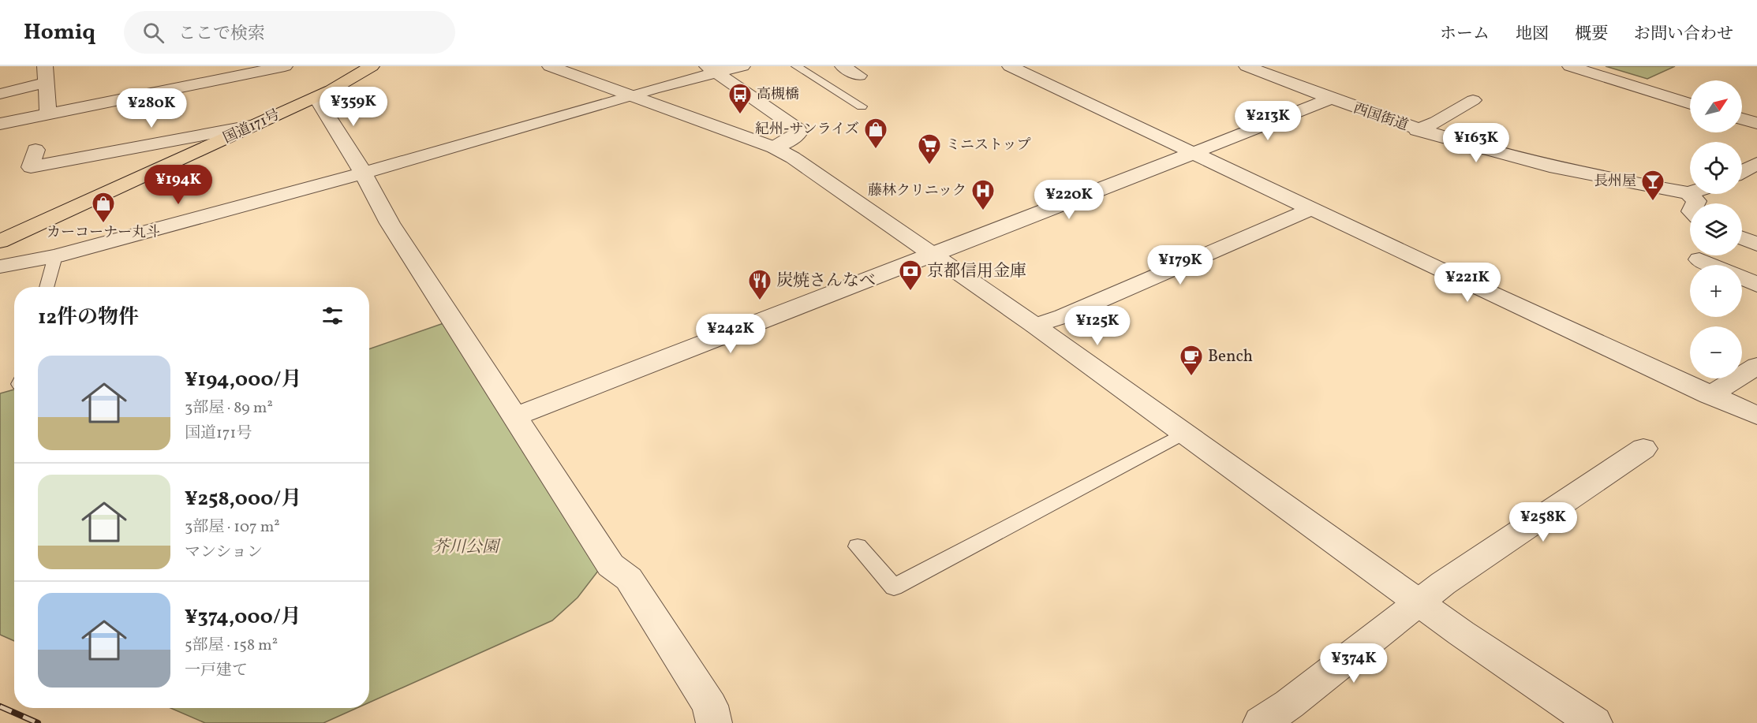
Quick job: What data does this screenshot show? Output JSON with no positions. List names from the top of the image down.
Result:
{
  "streets": {
    "highway": ["国道171号"],
    "street": ["西国街道"]
  },
  "parks": ["芥川公園"],
  "places": {
    "bus stop": ["高槻橋"],
    "shop": ["紀州-サンライズ", "カーコーナー丸斗"],
    "supermarket": ["ミニストップ"],
    "bar": ["長州屋"],
    "hospital": ["藤林クリニック"],
    "bank": ["京都信用金庫"],
    "restaurant": ["炭焼さんなべ"],
    "cafe": ["Bench"]
  },
  "north": "top right",
  "page": {
    "header": "Homiq",
    "search": "ここで検索",
    "nav": [
      "ホーム",
      "地図",
      "概要",
      "お問い合わせ"
    ],
    "map_buttons": ["+", "−"],
    "price": [
      "¥359K",
      "¥280K",
      "¥213K",
      "¥163K",
      "¥194K",
      "¥220K",
      "¥179K",
      "¥221K",
      "¥125K",
      "¥242K",
      "¥258K",
      "¥374K"
    ],
    "heading": "12件の物件",
    "list": [
      {
        "name": "¥194,000/月",
        "note": "3部屋 · 89 m² · 国道171号"
      },
      {
        "name": "¥258,000/月",
        "note": "3部屋 · 107 m² · マンション"
      },
      {
        "name": "¥374,000/月",
        "note": "5部屋 · 158 m² · 一戸建て"
      }
    ]
  }
}
